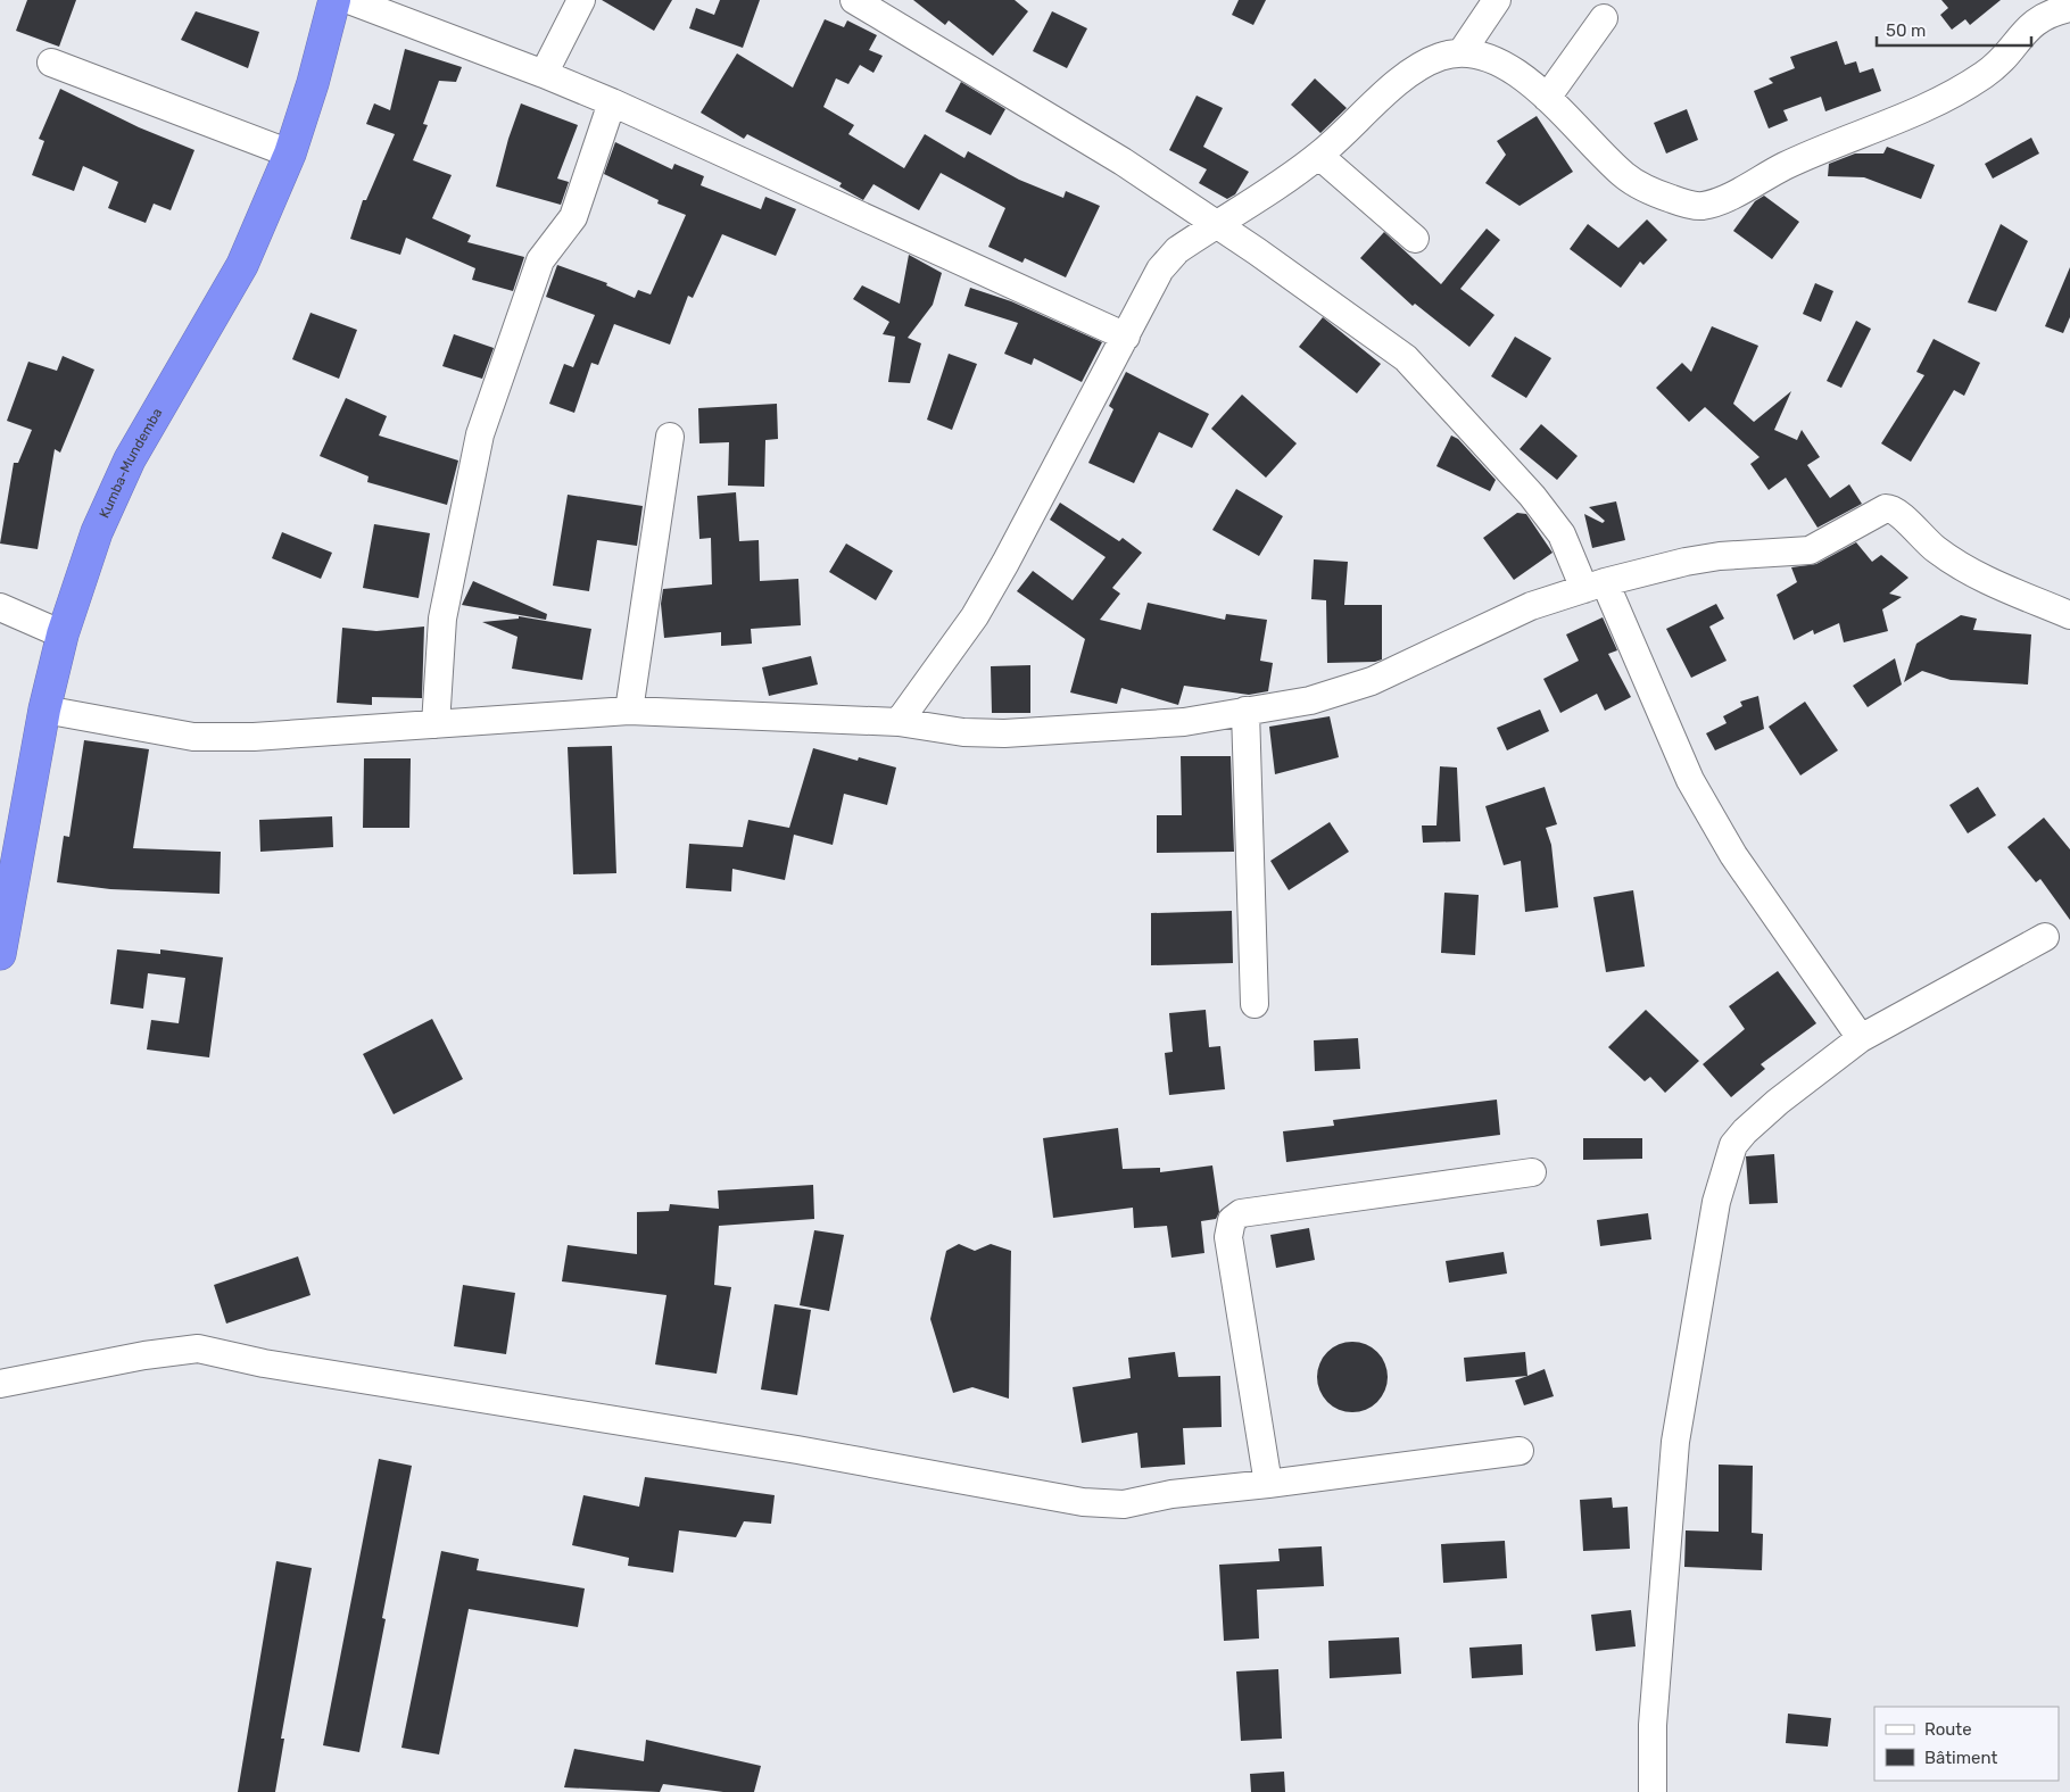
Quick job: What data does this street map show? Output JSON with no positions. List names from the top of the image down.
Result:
{
  "streets": {
    "highway": ["Kumba-Mundemba"]
  },
  "legend": ["Route", "Bâtiment"],
  "scale_bar": "50 m"
}
